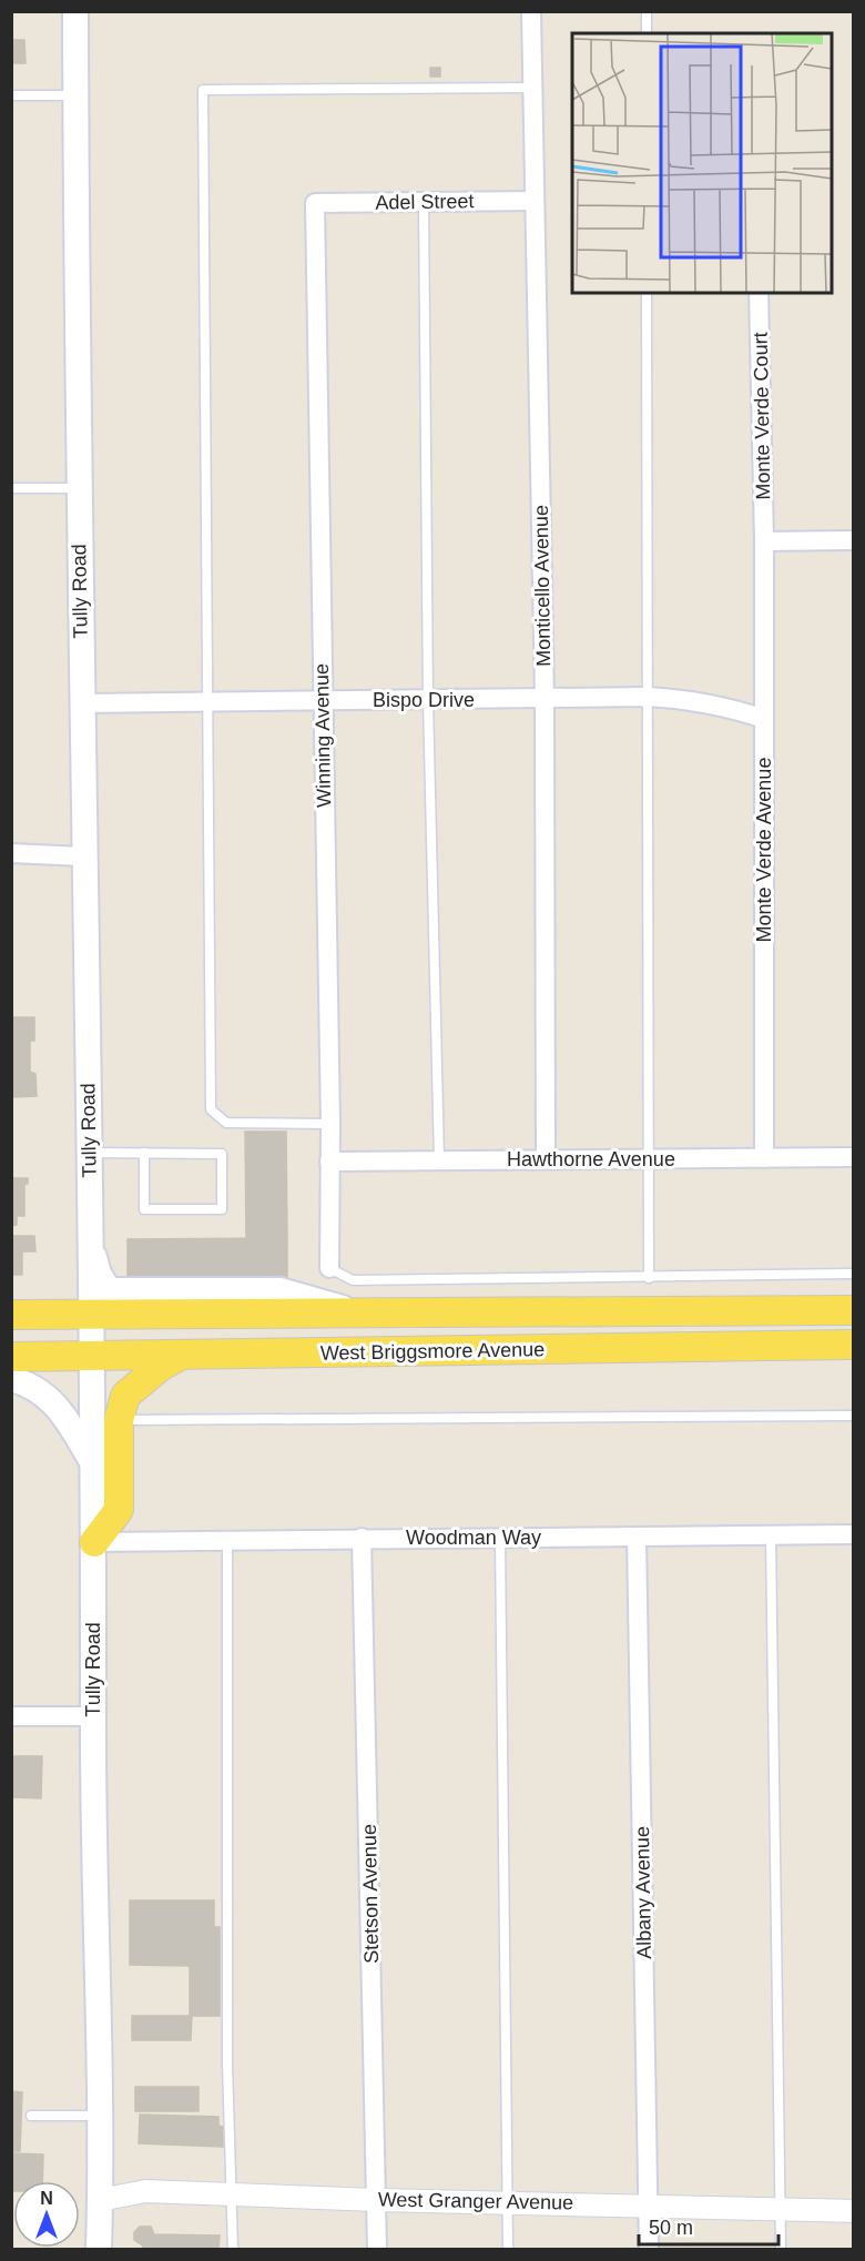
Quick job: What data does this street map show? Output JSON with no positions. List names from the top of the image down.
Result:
{
  "streets": {
    "main road": ["Tully Road", "West Briggsmore Avenue"],
    "street": [
      "Adel Street",
      "Monte Verde Court",
      "Monticello Avenue",
      "Bispo Drive",
      "Winning Avenue",
      "Monte Verde Avenue",
      "Hawthorne Avenue",
      "Woodman Way",
      "Albany Avenue",
      "Stetson Avenue",
      "West Granger Avenue"
    ]
  },
  "crossings": [
    ["Adel Street", "Monticello Avenue"],
    ["Adel Street", "Winning Avenue"],
    ["Monte Verde Court", "Monte Verde Avenue"],
    ["Monticello Avenue", "Bispo Drive"],
    ["Monticello Avenue", "Hawthorne Avenue"],
    ["Tully Road", "Bispo Drive"],
    ["Tully Road", "West Briggsmore Avenue"],
    ["Tully Road", "Woodman Way"],
    ["Tully Road", "West Granger Avenue"],
    ["Bispo Drive", "Winning Avenue"],
    ["Bispo Drive", "Monte Verde Avenue"],
    ["Winning Avenue", "Hawthorne Avenue"],
    ["Monte Verde Avenue", "Hawthorne Avenue"],
    ["Woodman Way", "Albany Avenue"],
    ["Woodman Way", "Stetson Avenue"],
    ["Albany Avenue", "West Granger Avenue"],
    ["Stetson Avenue", "West Granger Avenue"]
  ],
  "scale_bar": "50 m",
  "north": "top"
}
